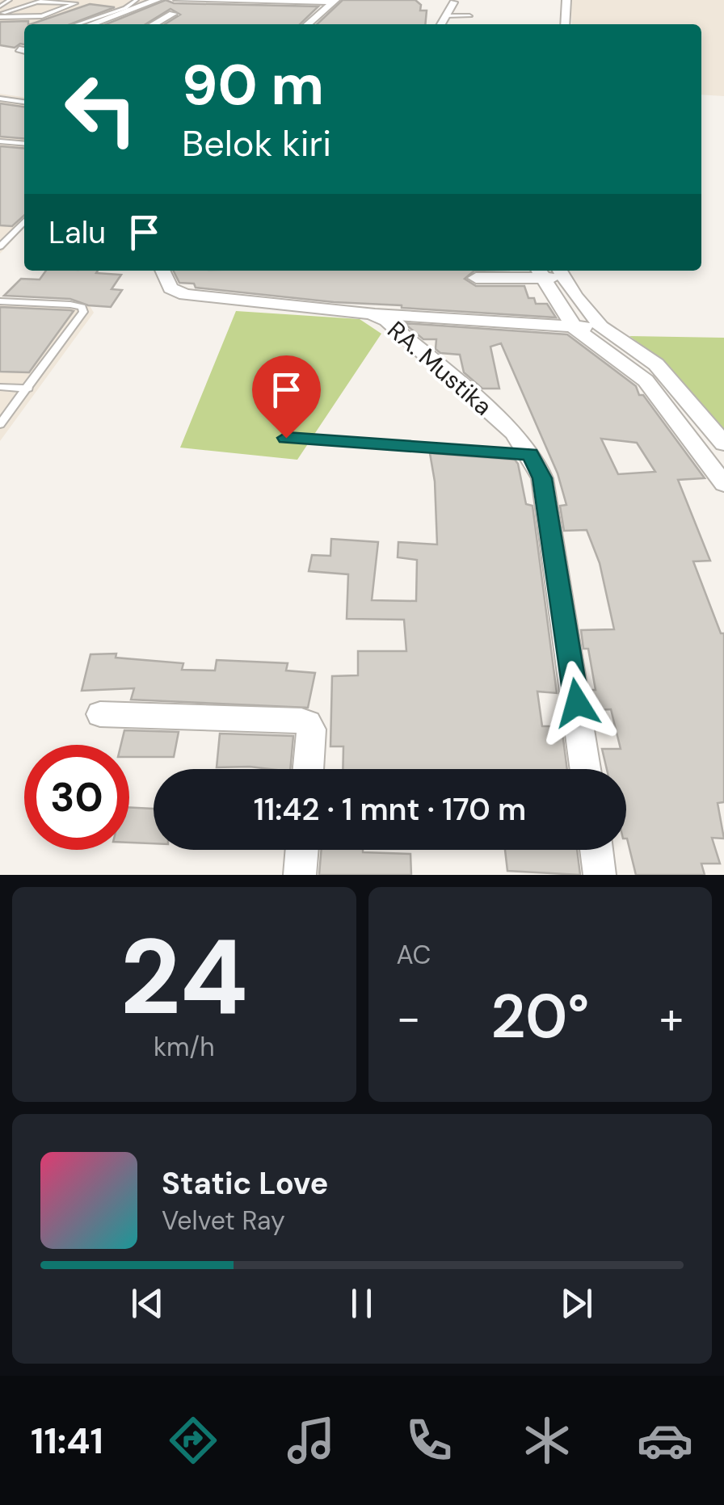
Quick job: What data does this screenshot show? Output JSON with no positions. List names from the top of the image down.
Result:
{
  "streets": {
    "street": ["RA. Mustika"]
  },
  "page": {
    "turn": ["90 m", "Belok kiri"],
    "then": "Lalu",
    "limit": "30",
    "trip": "11:42 · 1 mnt · 170 m",
    "tile": [
      ["24", "km/h"],
      "AC"
    ],
    "heat": ["−", "20°", "+"],
    "song": ["Static Love", "Velvet Ray"],
    "tabs": "11:41"
  }
}
